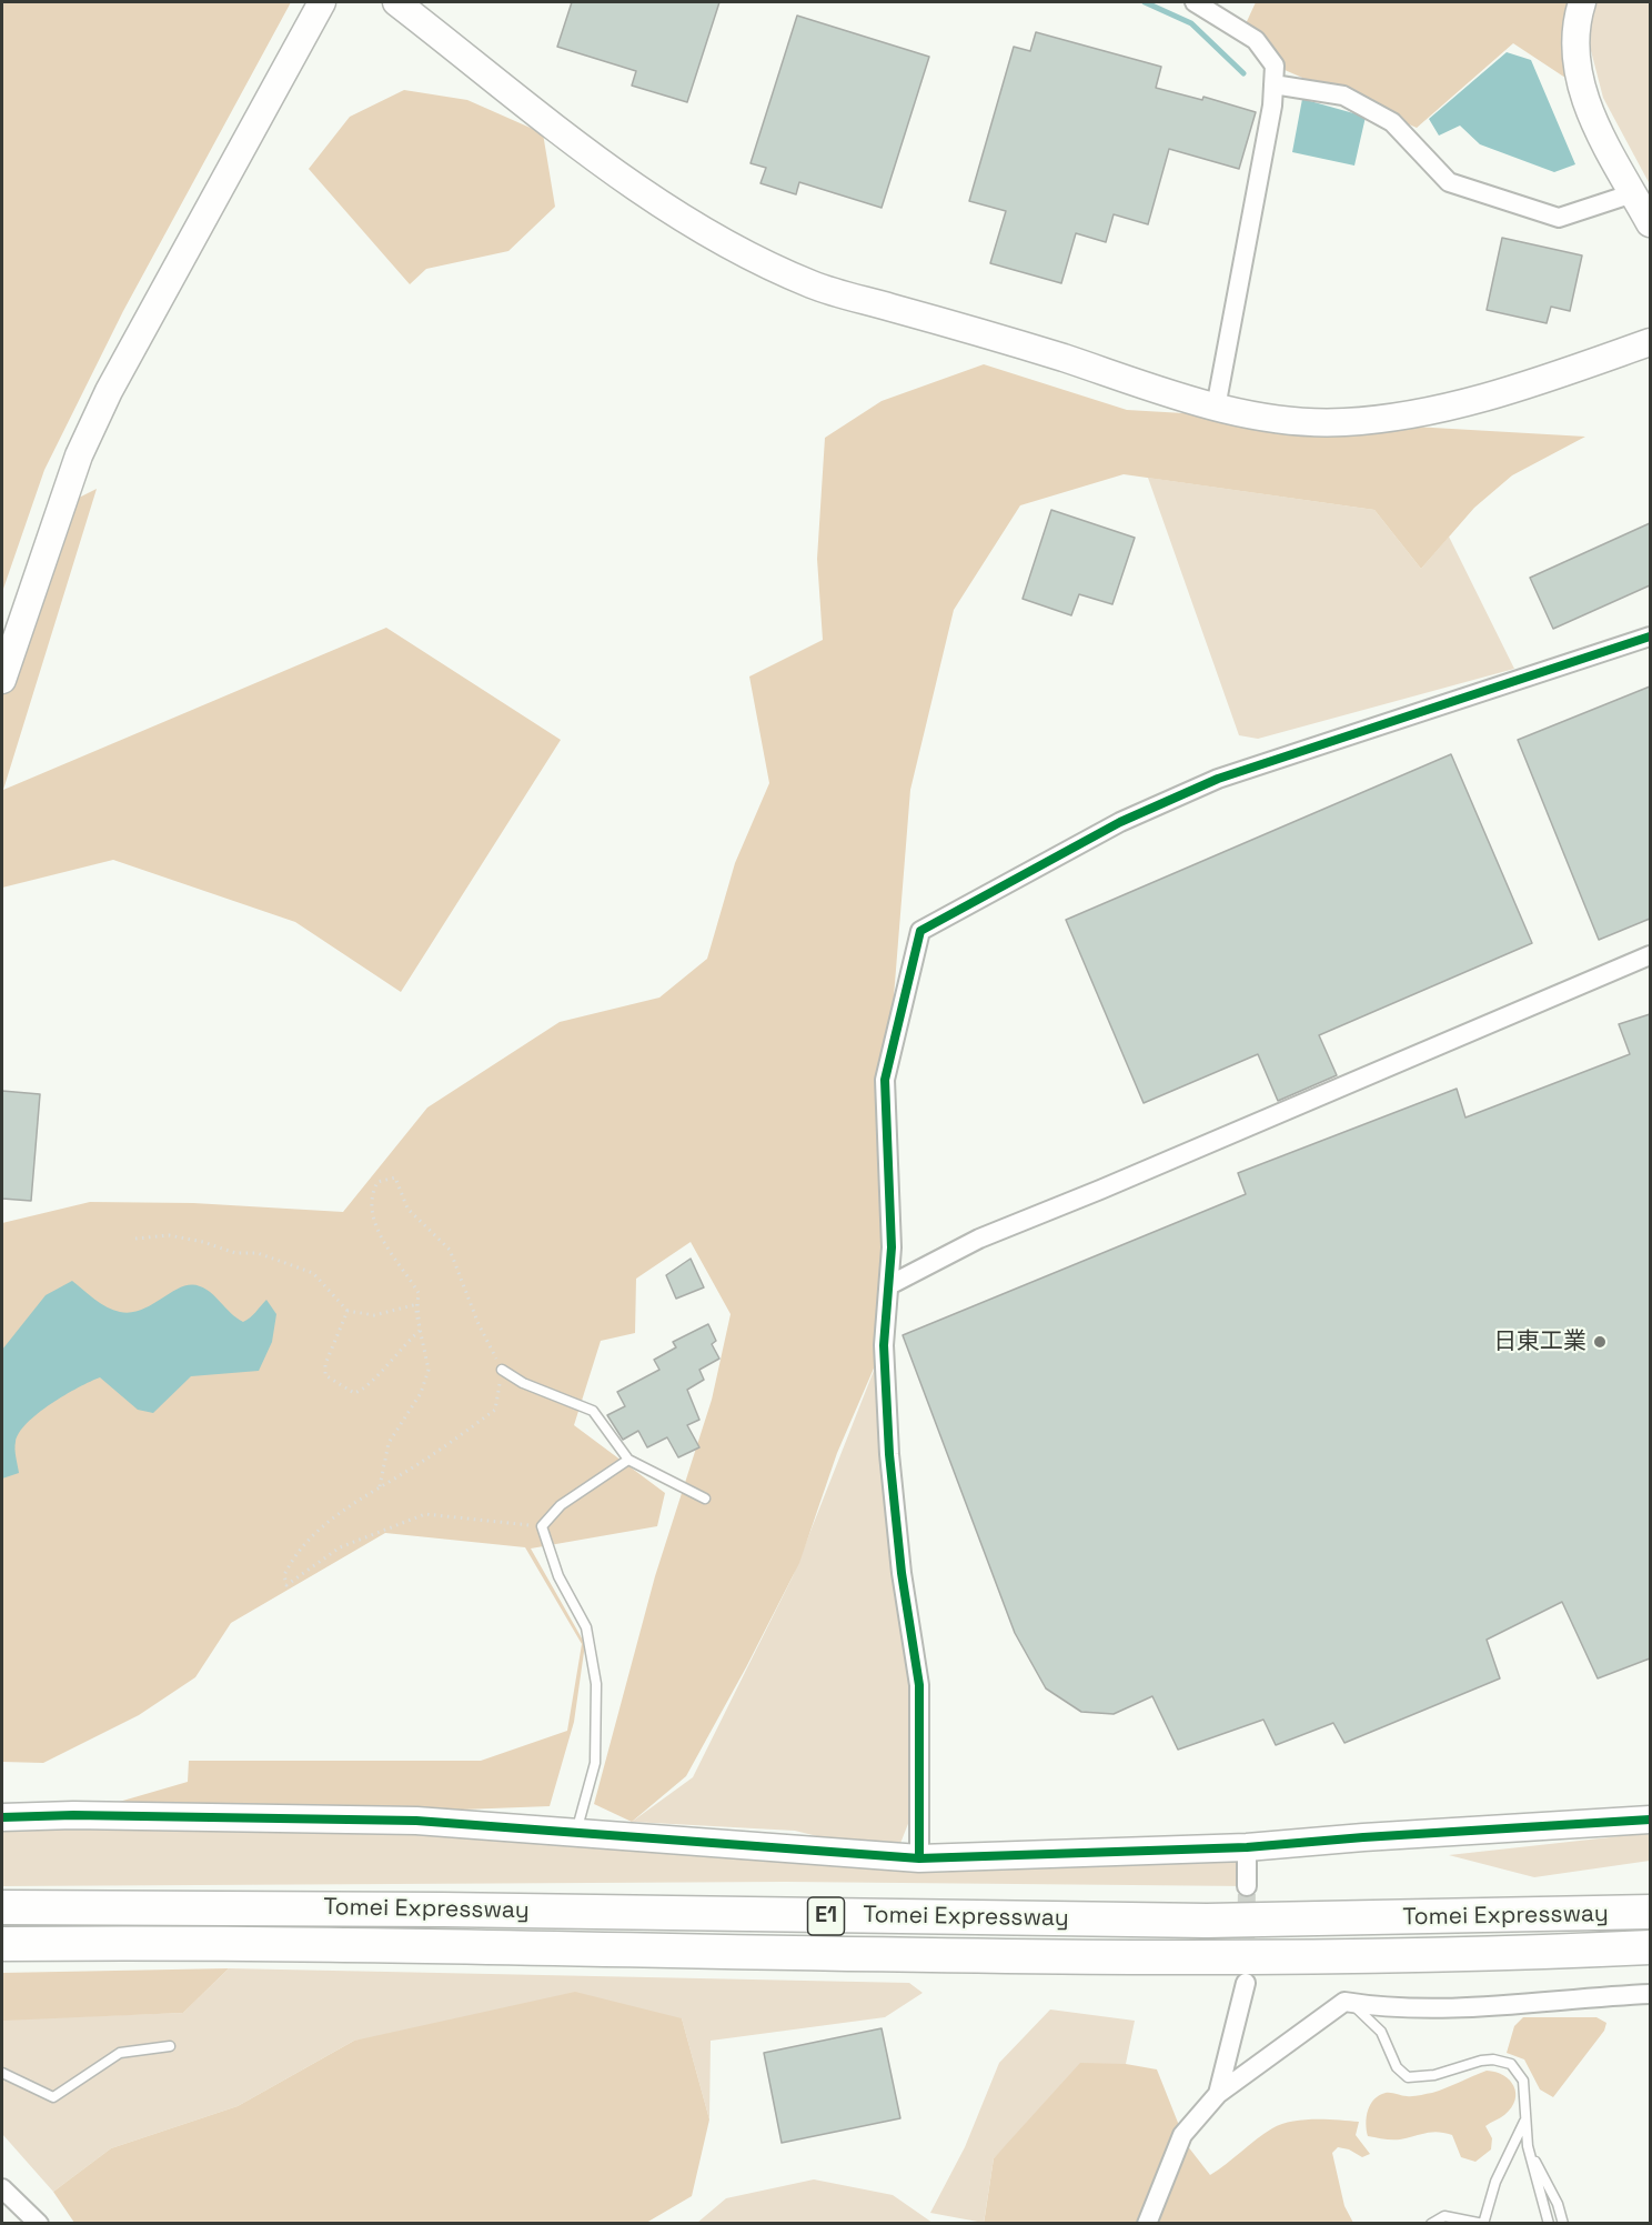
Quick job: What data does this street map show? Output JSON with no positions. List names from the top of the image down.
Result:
{
  "streets": {
    "highway": ["Tomei Expressway", "E1"]
  },
  "places": ["日東工業"]
}
